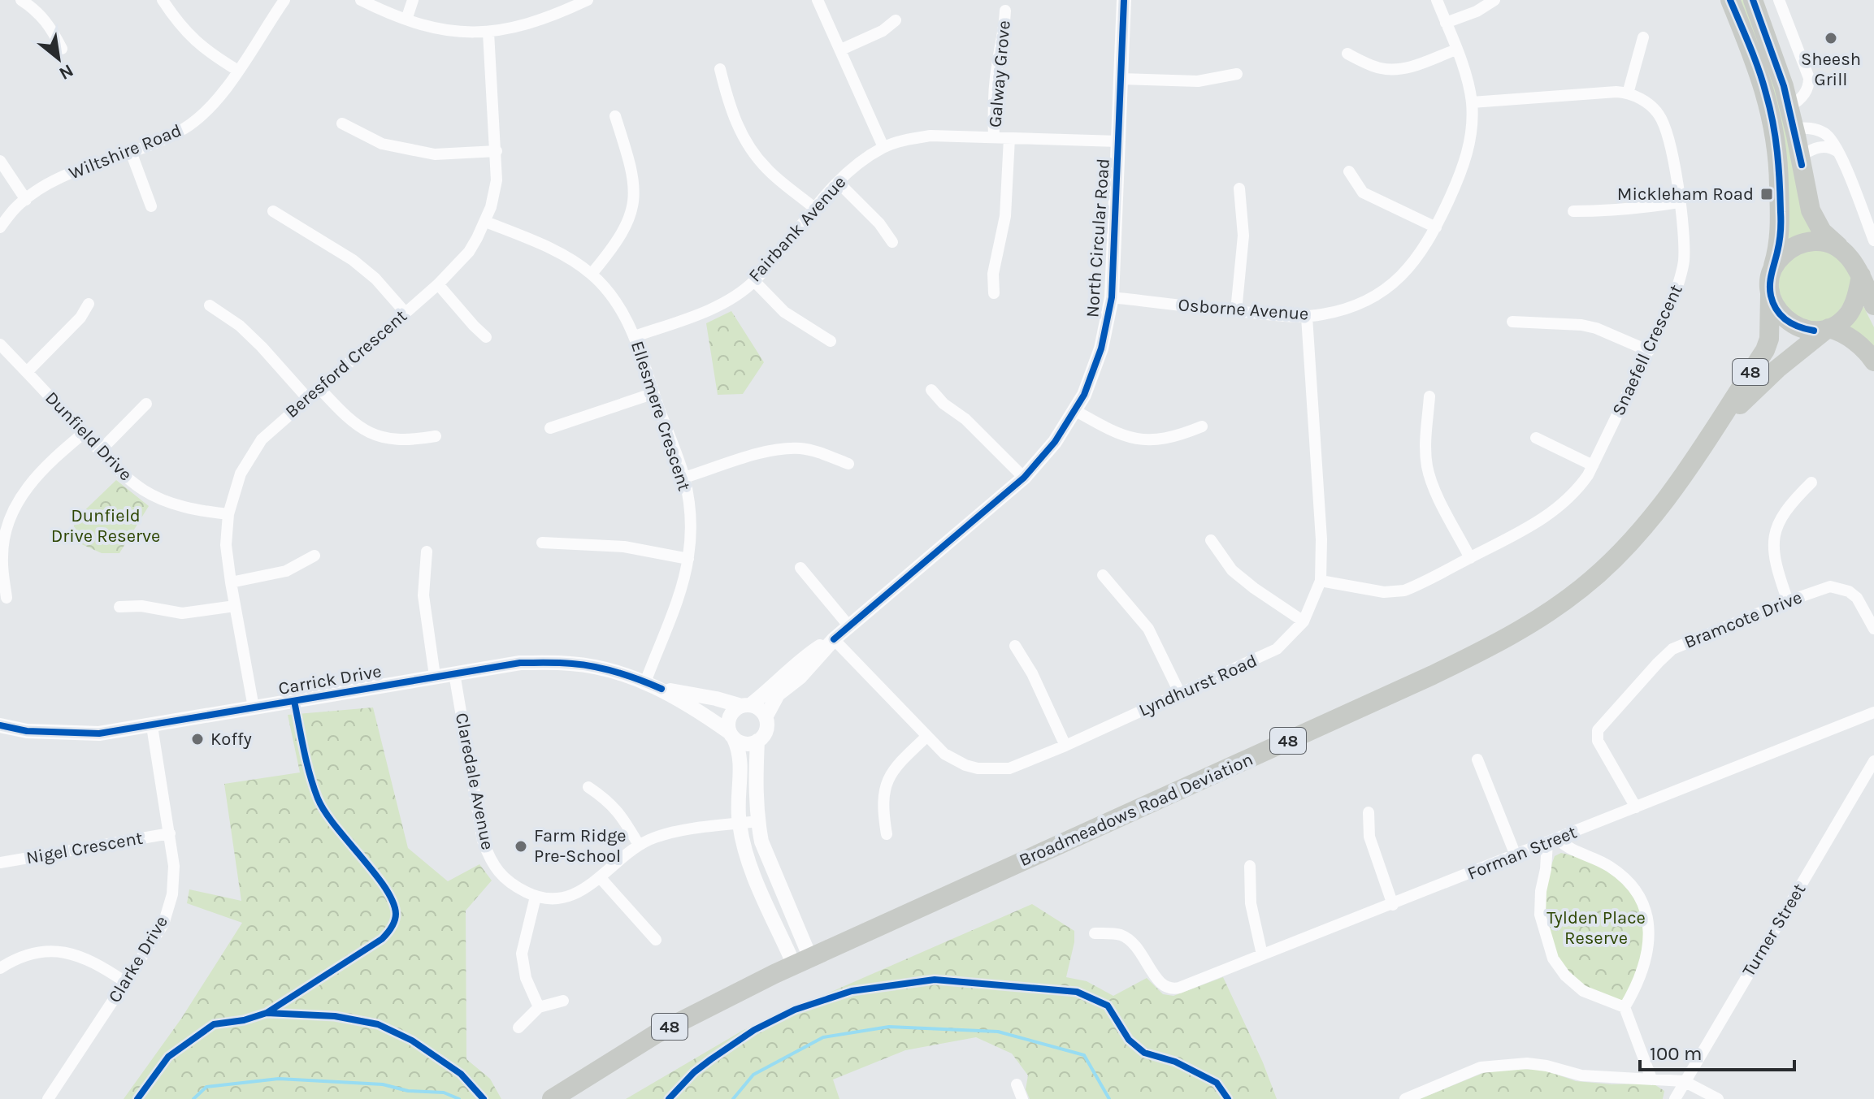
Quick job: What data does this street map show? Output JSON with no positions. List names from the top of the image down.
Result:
{
  "streets": {
    "main road": ["48", "Broadmeadows Road Deviation"],
    "street": [
      "Galway Grove",
      "Wiltshire Road",
      "Fairbank Avenue",
      "North Circular Road",
      "Osborne Avenue",
      "Snaefell Crescent",
      "Beresford Crescent",
      "Ellesmere Crescent",
      "Dunfield Drive",
      "Bramcote Drive",
      "Carrick Drive",
      "Lyndhurst Road",
      "Claredale Avenue",
      "Nigel Crescent",
      "Forman Street",
      "Turner Street",
      "Clarke Drive"
    ]
  },
  "crossings": [
    ["Galway Grove", "Fairbank Avenue"],
    ["Fairbank Avenue", "North Circular Road"],
    ["Fairbank Avenue", "Ellesmere Crescent"],
    ["North Circular Road", "Osborne Avenue"],
    ["North Circular Road", "Carrick Drive"],
    ["North Circular Road", "Lyndhurst Road"],
    ["Osborne Avenue", "Lyndhurst Road"],
    ["Snaefell Crescent", "Lyndhurst Road"],
    ["Beresford Crescent", "Ellesmere Crescent"],
    ["Beresford Crescent", "Dunfield Drive"],
    ["Beresford Crescent", "Carrick Drive"],
    ["Ellesmere Crescent", "Carrick Drive"],
    ["Bramcote Drive", "Forman Street"],
    ["Carrick Drive", "Claredale Avenue"],
    ["Carrick Drive", "Clarke Drive"],
    ["Nigel Crescent", "Clarke Drive"]
  ],
  "parks": ["Dunfield Drive Reserve", "Tylden Place Reserve"],
  "places": {
    "other": ["Sheesh Grill", "Koffy", "Farm Ridge Pre-School"],
    "transit": ["Mickleham Road"]
  },
  "scale_bar": "100 m",
  "north": "bottom right"
}
